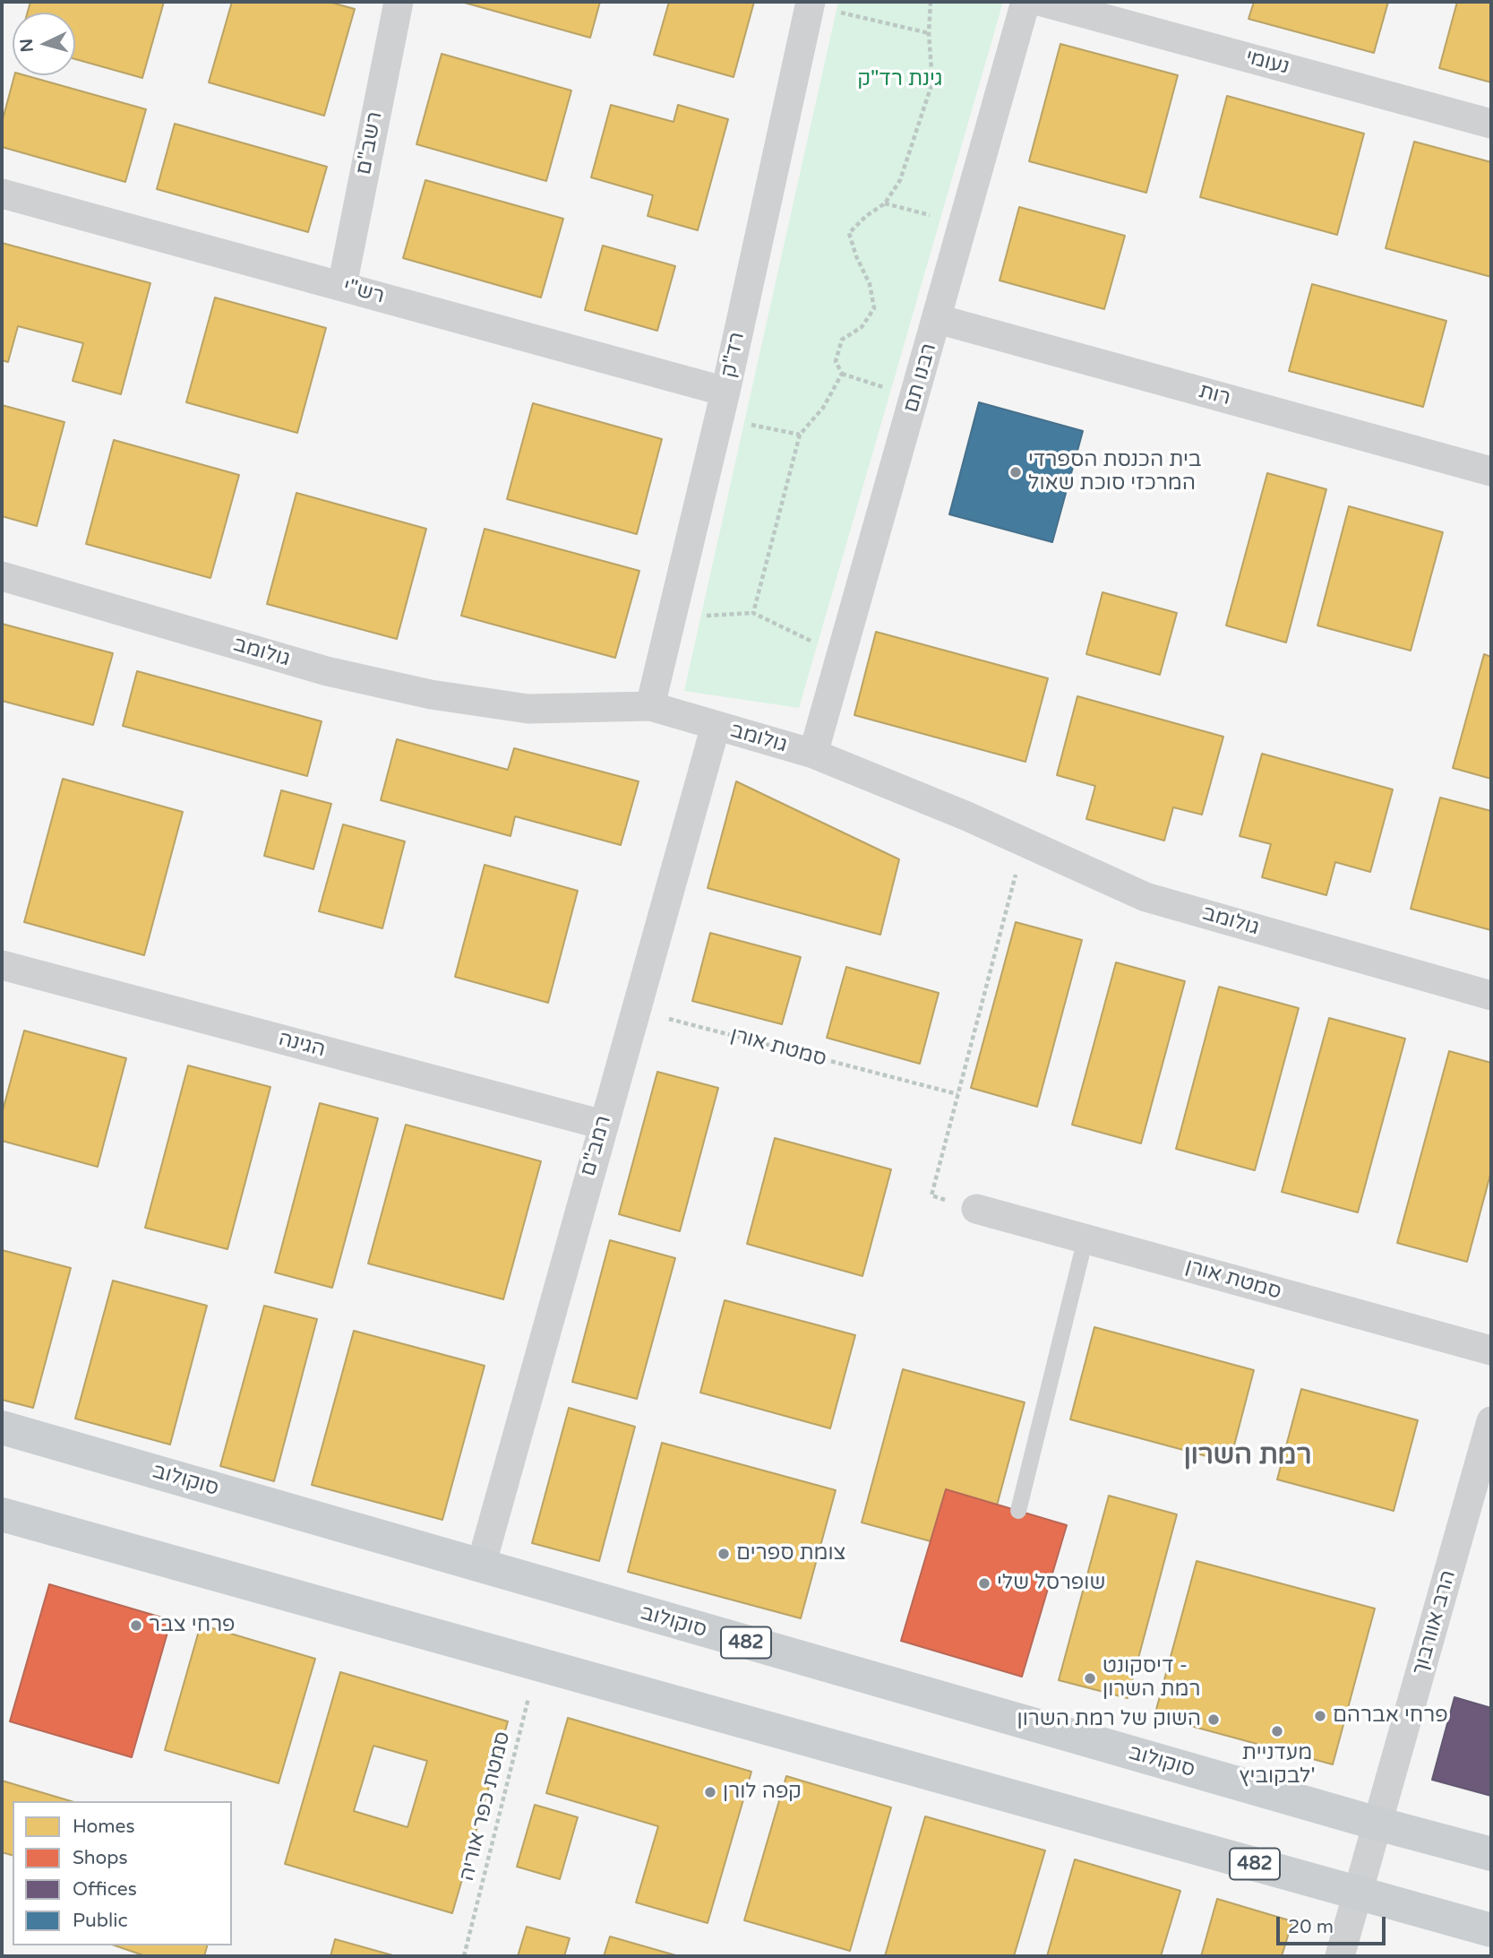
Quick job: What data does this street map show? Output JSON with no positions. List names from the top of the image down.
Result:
{
  "streets": {
    "main road": ["סוקולוב", "482"],
    "street": [
      "נעומי",
      "רשב\"ם",
      "רש\"י",
      "רד\"ק",
      "רבנו תם",
      "רות",
      "גולומב",
      "הגינה",
      "סמטת אורן",
      "רמב\"ם",
      "הרב אוורבוך"
    ],
    "path": ["סמטת כפר אוריה"]
  },
  "crossings": [
    ["רשב\"ם", "רש\"י"],
    ["רש\"י", "רד\"ק"],
    ["רד\"ק", "גולומב"],
    ["רבנו תם", "רות"],
    ["רבנו תם", "גולומב"],
    ["גולומב", "רמב\"ם"],
    ["הגינה", "רמב\"ם"],
    ["סמטת אורן", "רמב\"ם"],
    ["רמב\"ם", "סוקולוב"],
    ["סוקולוב", "הרב אוורבוך"],
    ["הרב אוורבוך", "482"],
    ["482", "סמטת כפר אוריה"]
  ],
  "districts": ["רמת השרון"],
  "parks": ["גינת רד\"ק"],
  "places": [
    "בית הכנסת הספרדי המרכזי סוכת שאול",
    "צומת ספרים",
    "שופרסל שלי",
    "פרחי צבר",
    "דיסקונט - רמת השרון",
    "פרחי אברהם",
    "השוק של רמת השרון",
    "מעדניית לבקוביץ'",
    "קפה לורן"
  ],
  "legend": [
    "Homes",
    "Shops",
    "Offices",
    "Public"
  ],
  "scale_bar": "20 m",
  "north": "left"
}
